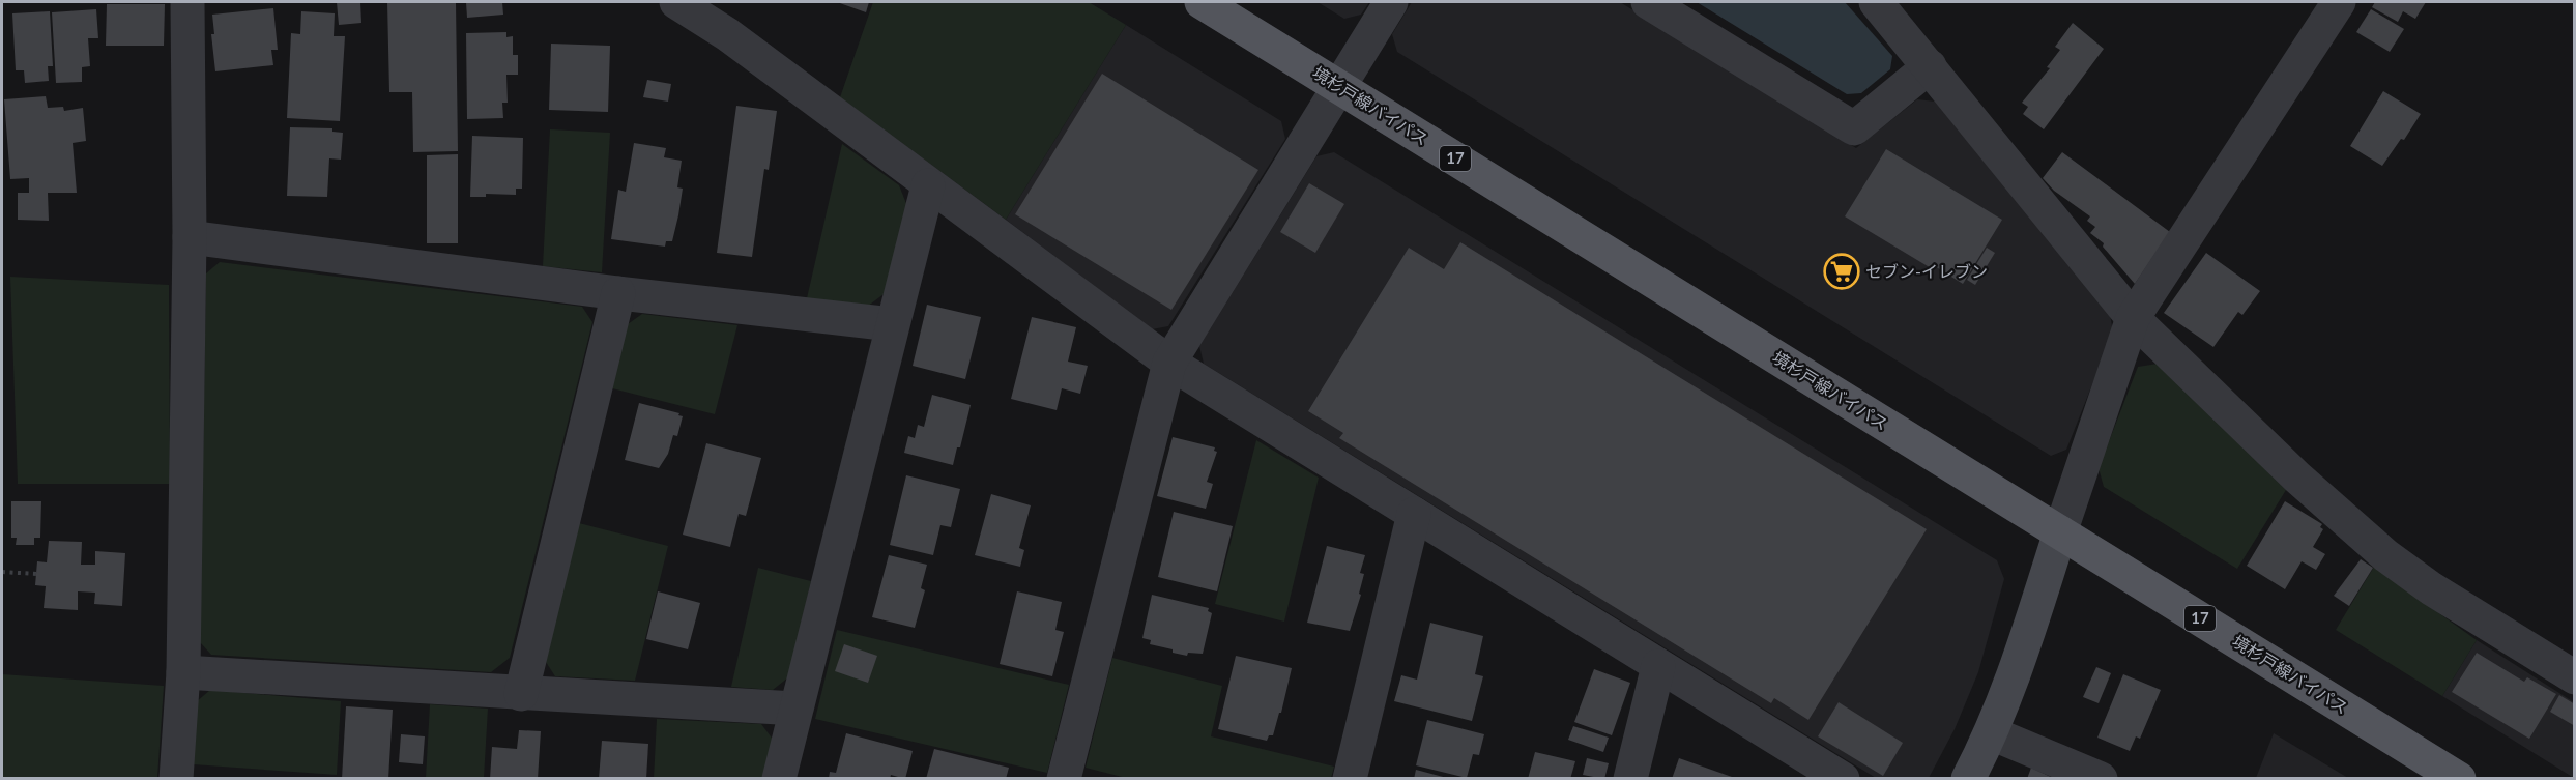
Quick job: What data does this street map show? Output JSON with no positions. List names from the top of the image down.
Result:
{
  "streets": {
    "main road": ["境杉戸線バイパス", "17"]
  },
  "places": {
    "supermarket": ["セブン-イレブン"]
  }
}
